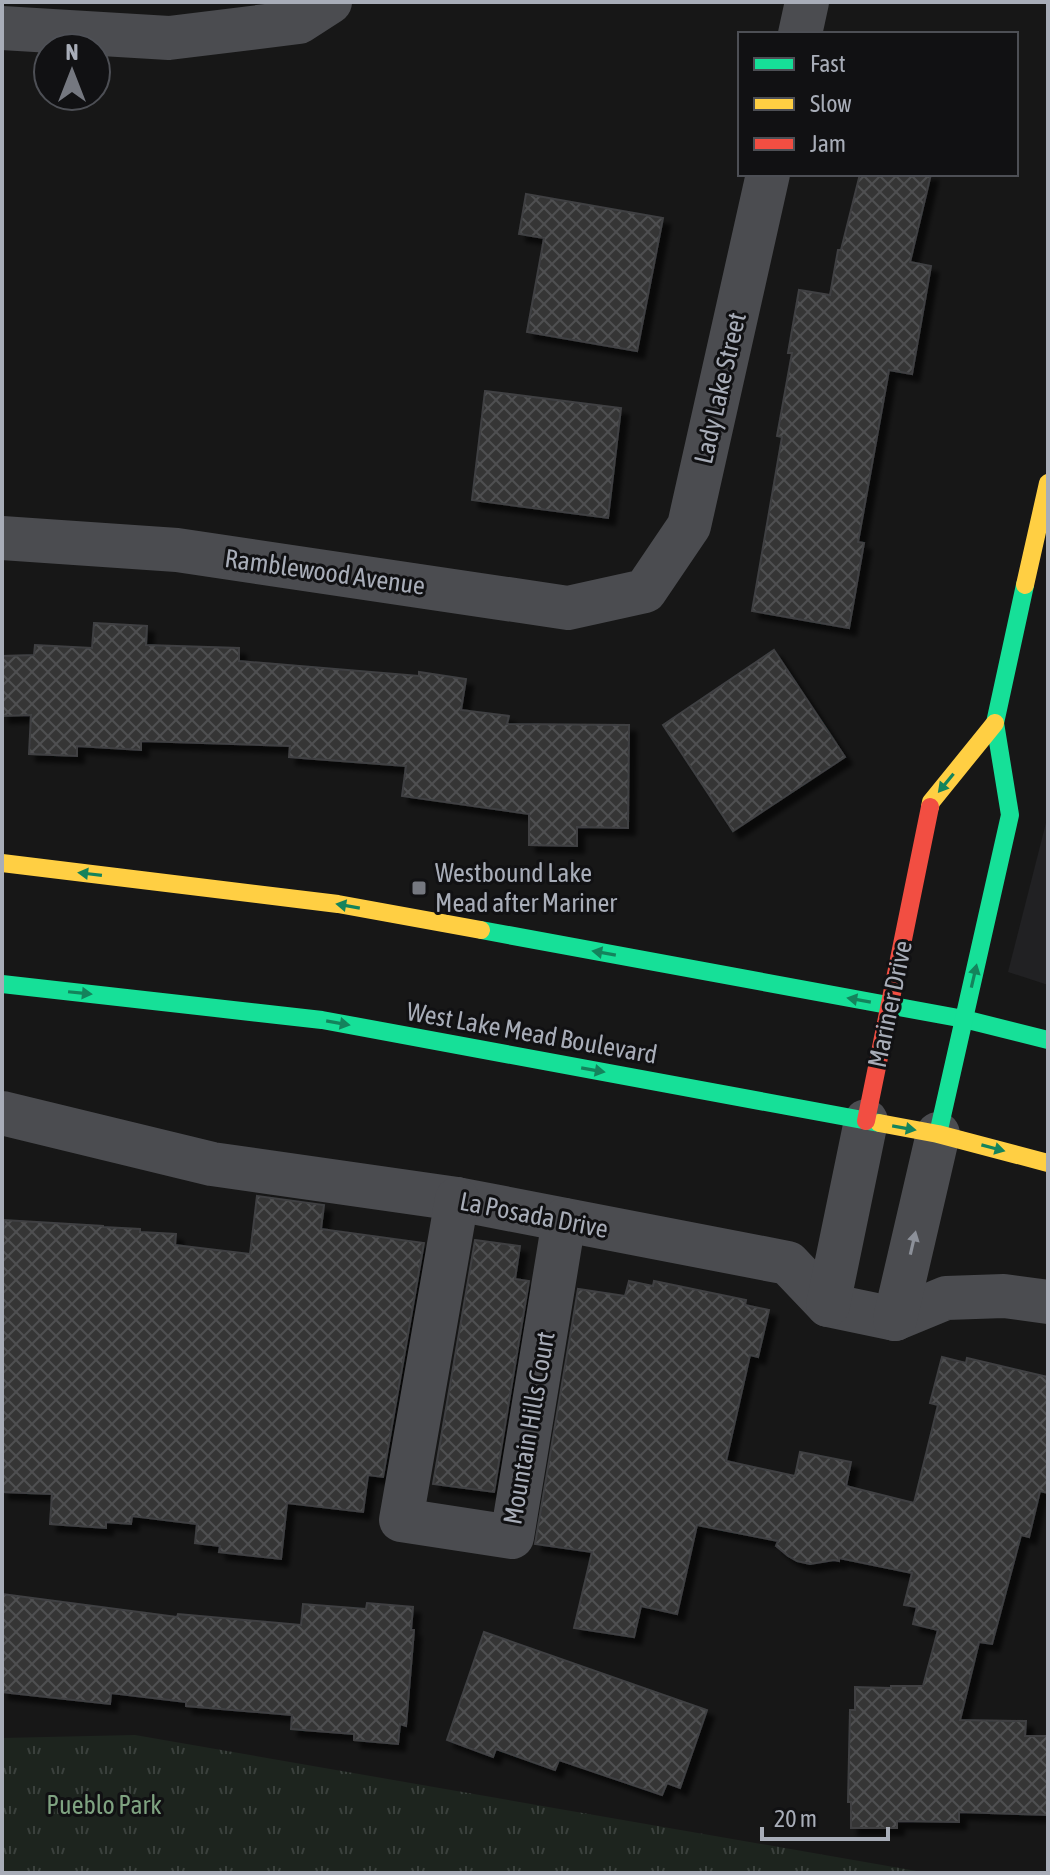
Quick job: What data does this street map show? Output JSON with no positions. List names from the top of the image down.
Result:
{
  "streets": {
    "main road": ["Mariner Drive", "West Lake Mead Boulevard"],
    "street": [
      "Lady Lake Street",
      "Ramblewood Avenue",
      "La Posada Drive",
      "Mountain Hills Court"
    ]
  },
  "crossings": [
    ["Lady Lake Street", "Ramblewood Avenue"],
    ["Mariner Drive", "West Lake Mead Boulevard"],
    ["Mariner Drive", "La Posada Drive"],
    ["La Posada Drive", "Mountain Hills Court"]
  ],
  "parks": ["Pueblo Park"],
  "places": {
    "transit": ["Westbound Lake Mead after Mariner"]
  },
  "legend": ["Fast", "Slow", "Jam"],
  "scale_bar": "20 m",
  "north": "top"
}
